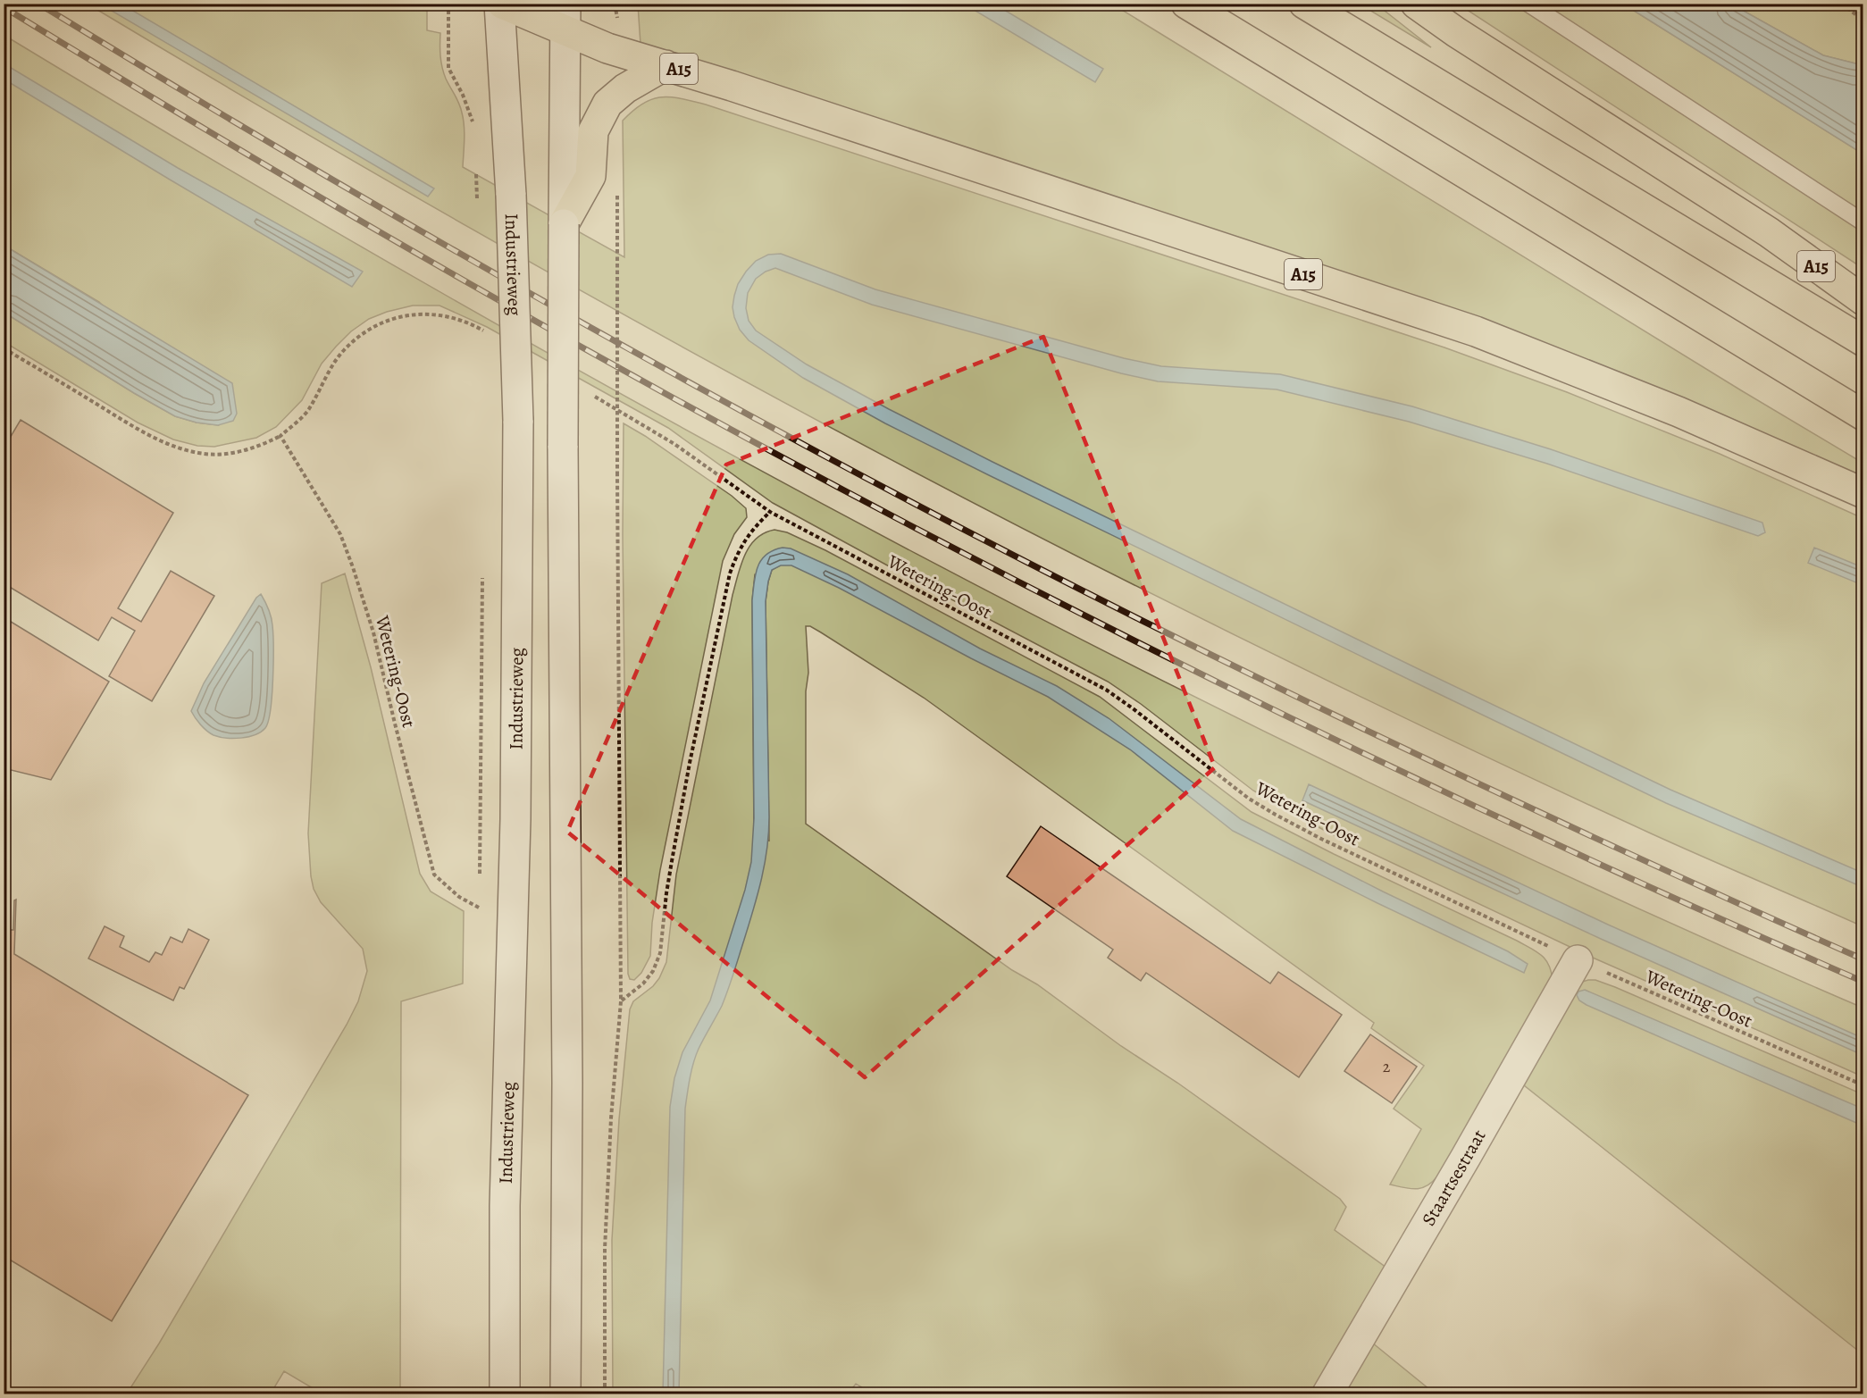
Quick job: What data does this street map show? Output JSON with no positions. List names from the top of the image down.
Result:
{
  "streets": {
    "highway": ["A15"],
    "main road": ["Industrieweg", "Staartsestraat"],
    "path": ["Wetering-Oost"]
  },
  "crossings": [
    ["A15", "Industrieweg"],
    ["Wetering-Oost", "Staartsestraat"]
  ],
  "house_numbers": ["2"]
}
